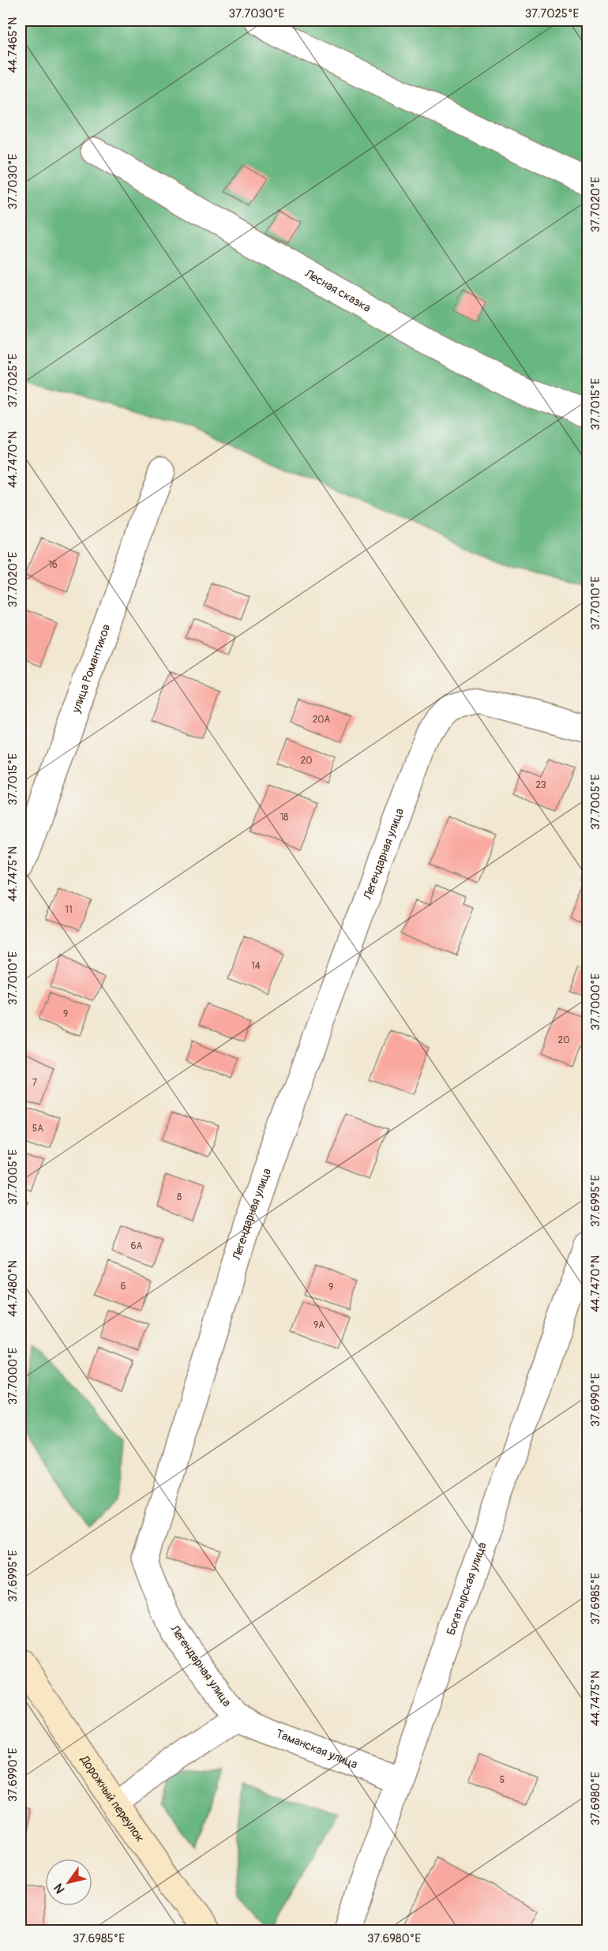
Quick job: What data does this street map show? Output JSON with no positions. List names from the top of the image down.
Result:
{
  "streets": {
    "main road": ["Дорожный переулок"],
    "street": [
      "Лесная сказка",
      "улица Романтиков",
      "Легендарная улица",
      "Богатырская улица",
      "Таманская улица"
    ]
  },
  "crossings": [
    ["Легендарная улица", "Таманская улица"],
    ["Богатырская улица", "Таманская улица"]
  ],
  "house_numbers": [
    "16",
    "20А",
    "20",
    "23",
    "18",
    "11",
    "14",
    "9",
    "20",
    "7",
    "5А",
    "8",
    "6А",
    "6",
    "9",
    "9А",
    "5"
  ],
  "north": "bottom left",
  "coordinates": [
    "37.7030°E",
    "37.7025°E",
    "44.7465°N",
    "37.7020°E",
    "37.7015°E",
    "44.7470°N",
    "37.7010°E",
    "37.7005°E",
    "44.7475°N",
    "37.7000°E",
    "37.6995°E",
    "44.7480°N",
    "37.6990°E",
    "37.6985°E",
    "37.6980°E"
  ]
}
